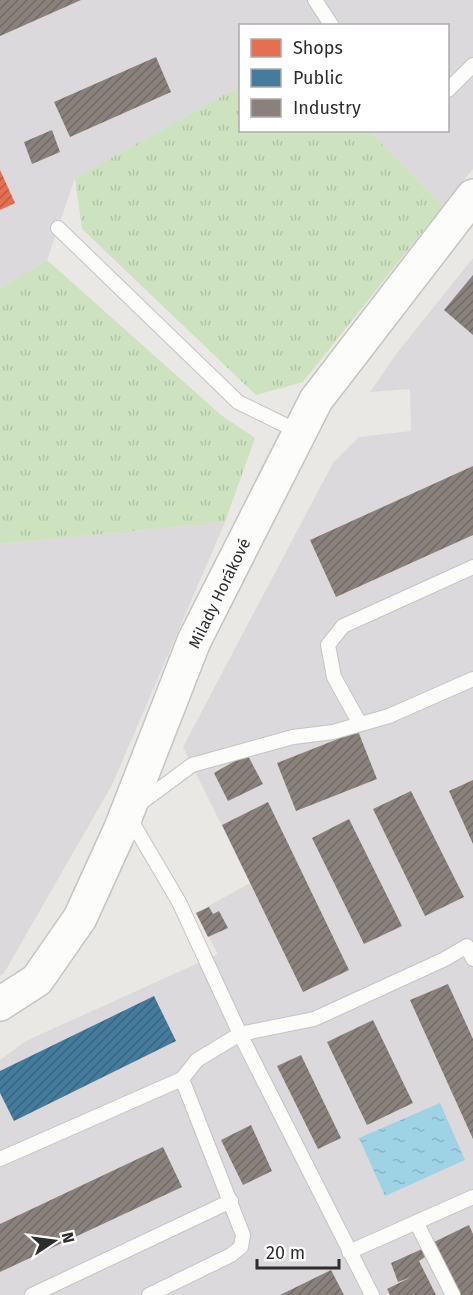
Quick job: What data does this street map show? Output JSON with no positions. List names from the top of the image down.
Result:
{
  "streets": {
    "street": ["Milady Horákové"]
  },
  "legend": ["Shops", "Public", "Industry"],
  "scale_bar": "20 m",
  "north": "right"
}
